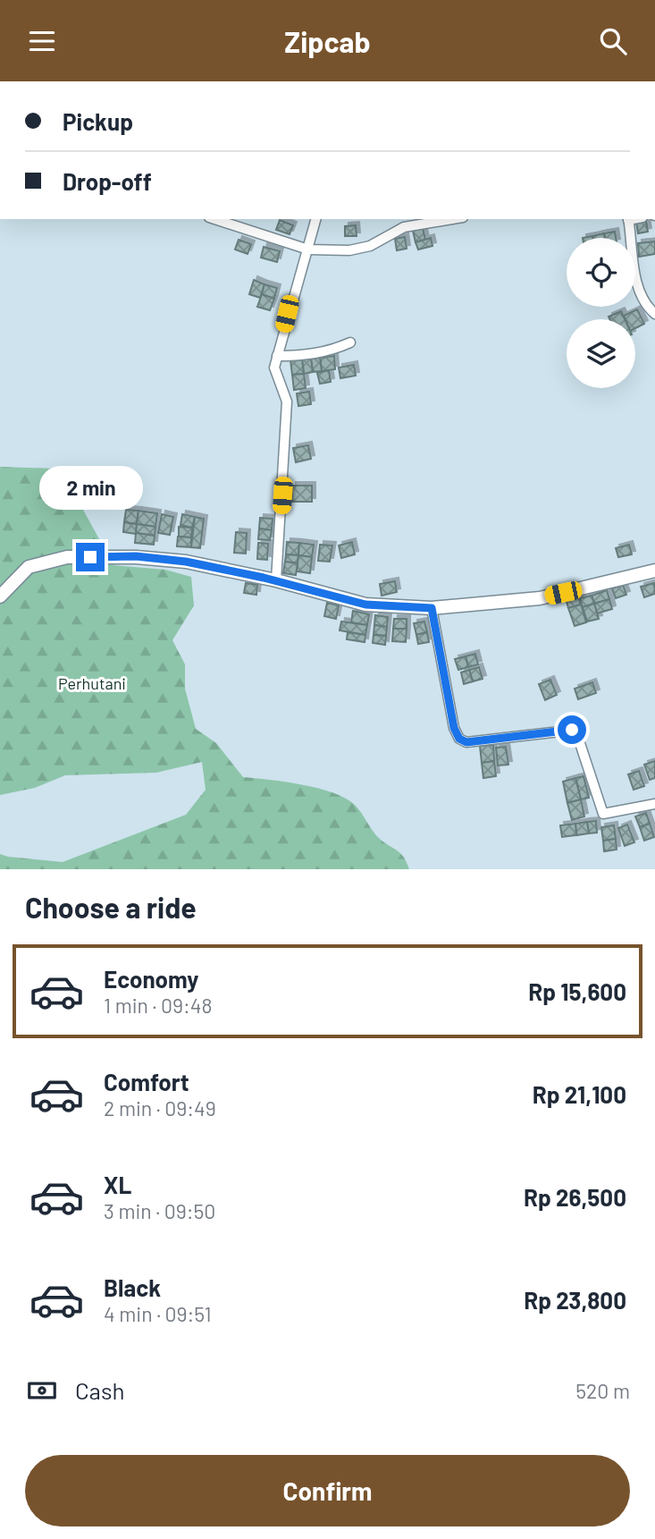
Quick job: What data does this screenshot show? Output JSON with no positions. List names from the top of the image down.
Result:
{
  "parks": ["Perhutani"],
  "page": {
    "header": "Zipcab",
    "banner": ["Pickup", "Drop-off"],
    "bubble": "2 min",
    "heading": "Choose a ride",
    "list": [
      {
        "name": "Economy",
        "note": "1 min · 09:48",
        "value": "Rp 15,600"
      },
      {
        "name": "Comfort",
        "note": "2 min · 09:49",
        "value": "Rp 21,100"
      },
      {
        "name": "XL",
        "note": "3 min · 09:50",
        "value": "Rp 26,500"
      },
      {
        "name": "Black",
        "note": "4 min · 09:51",
        "value": "Rp 23,800"
      }
    ],
    "pay": ["Cash", "520 m"],
    "buttons": "Confirm"
  }
}
